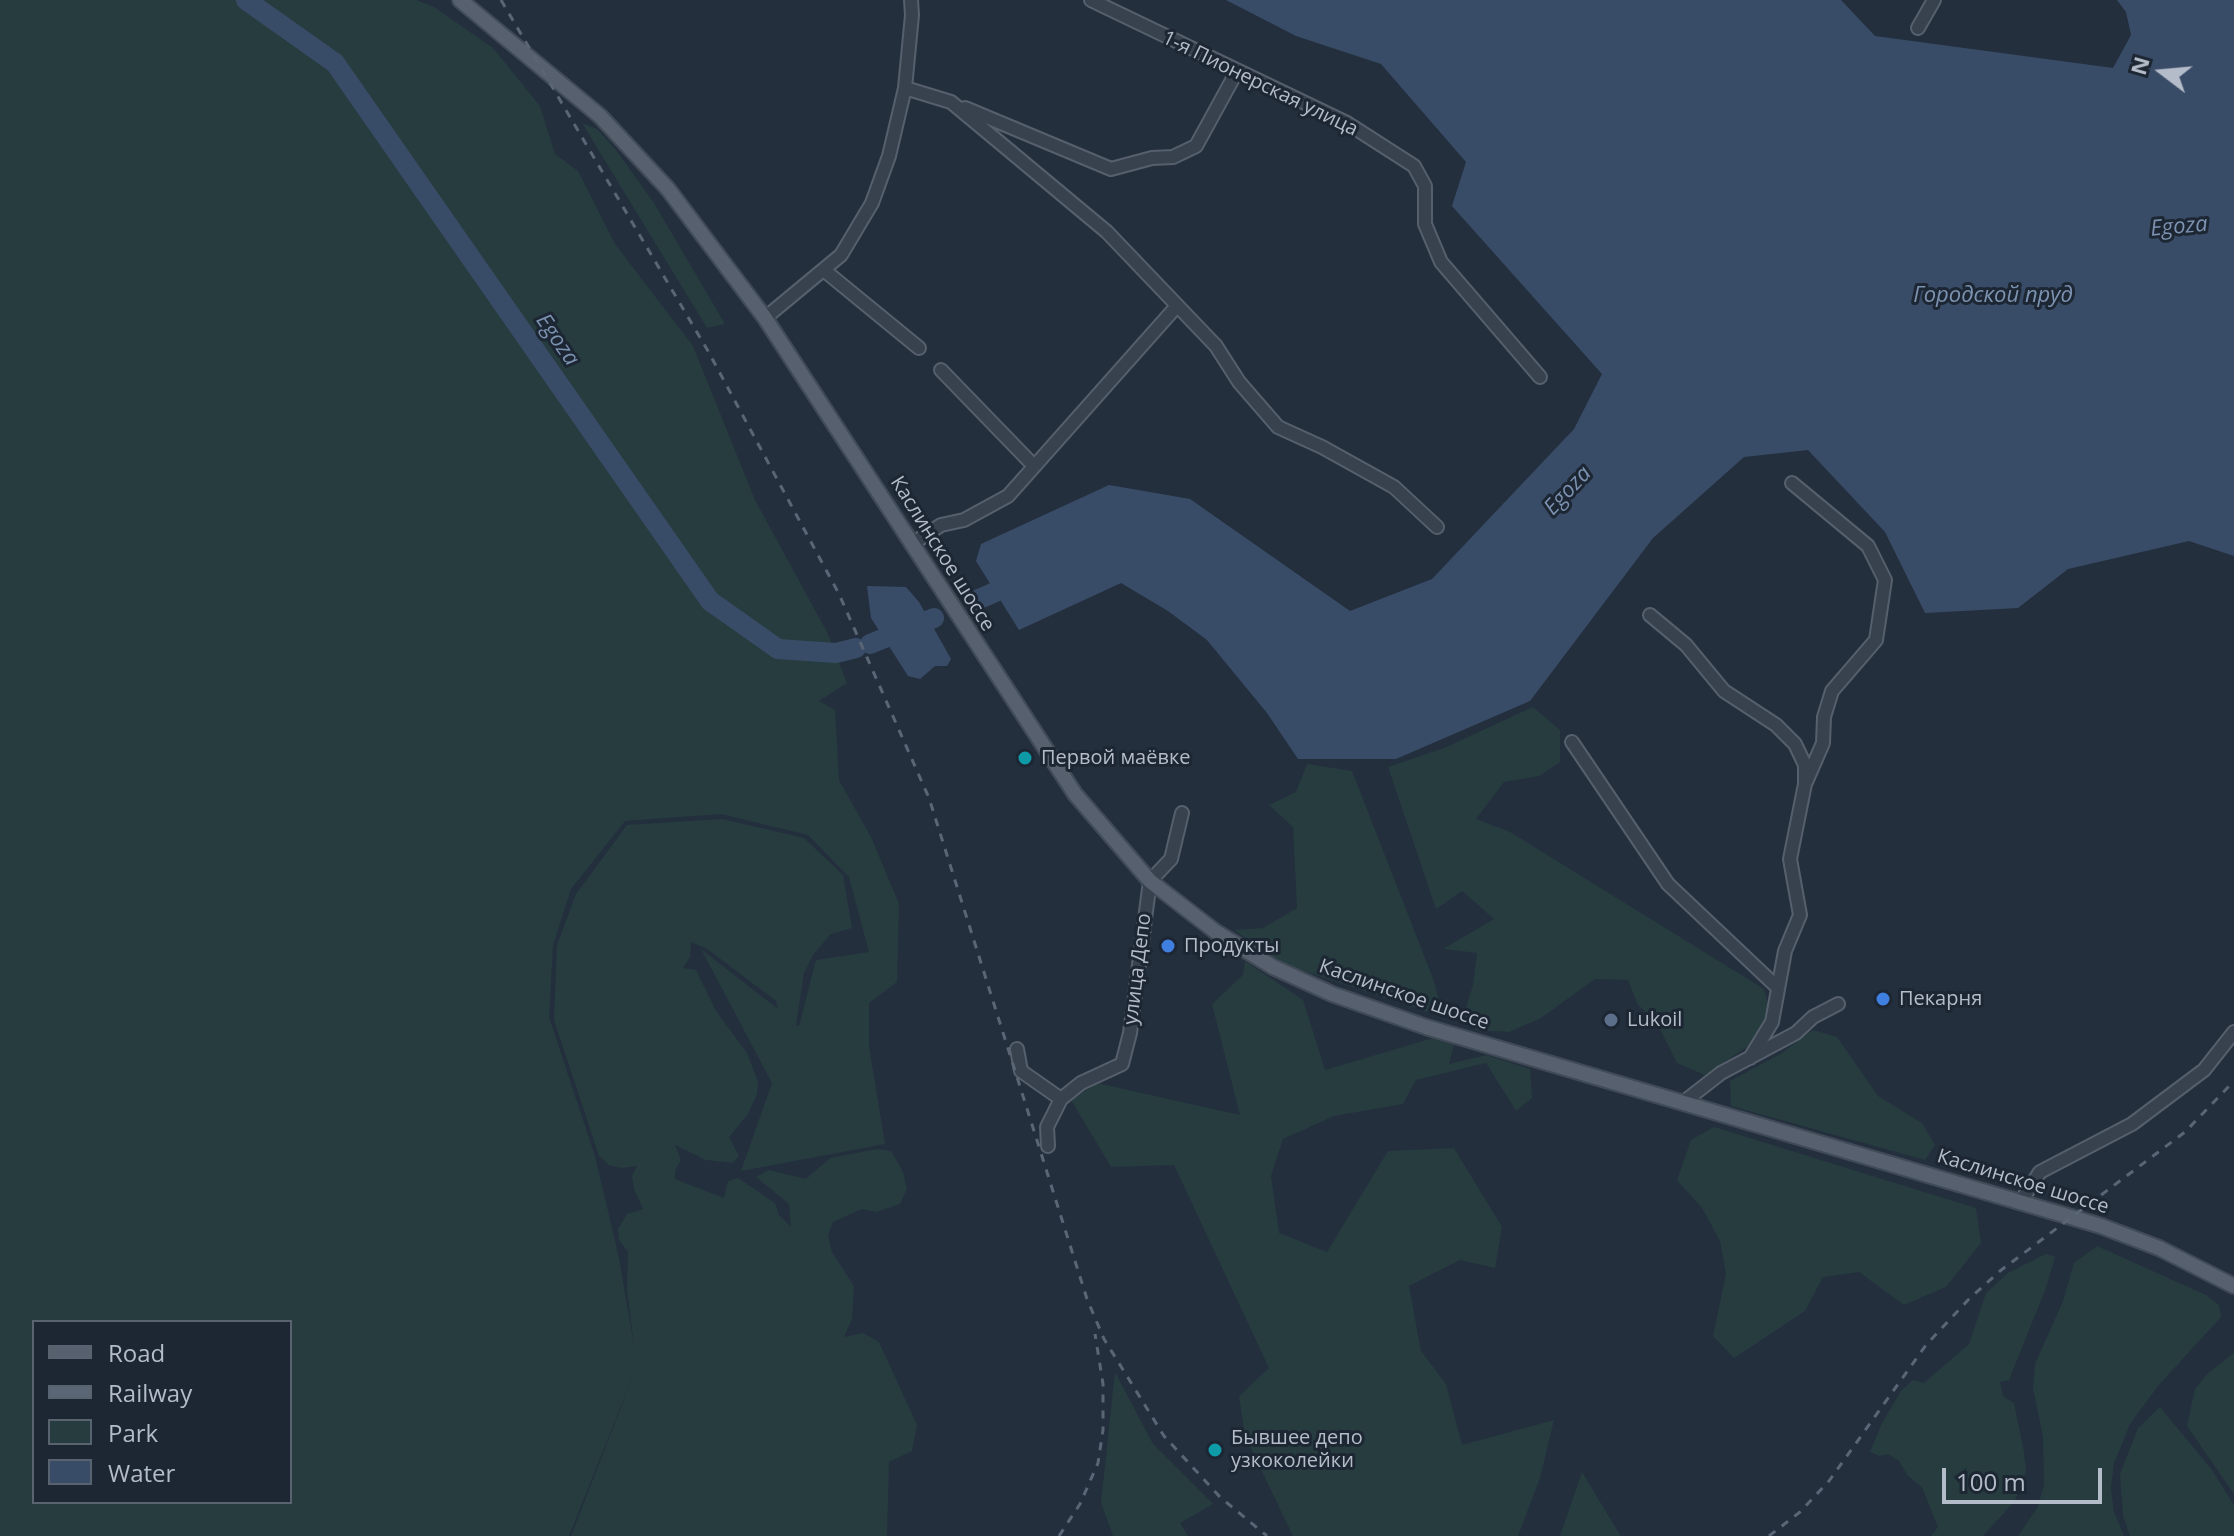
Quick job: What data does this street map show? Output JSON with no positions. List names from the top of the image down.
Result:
{
  "streets": {
    "main road": ["Каслинское шоссе"],
    "street": ["1-я Пионерская улица", "улица Депо"]
  },
  "crossings": [
    ["Каслинское шоссе", "улица Депо"]
  ],
  "water": ["Egoza", "Городской пруд"],
  "places": [
    "Первой маёвке",
    "Продукты",
    "Пекарня",
    "Lukoil",
    "Бывшее депо узкоколейки"
  ],
  "legend": [
    "Road",
    "Railway",
    "Park",
    "Water"
  ],
  "scale_bar": "100 m",
  "north": "left"
}
